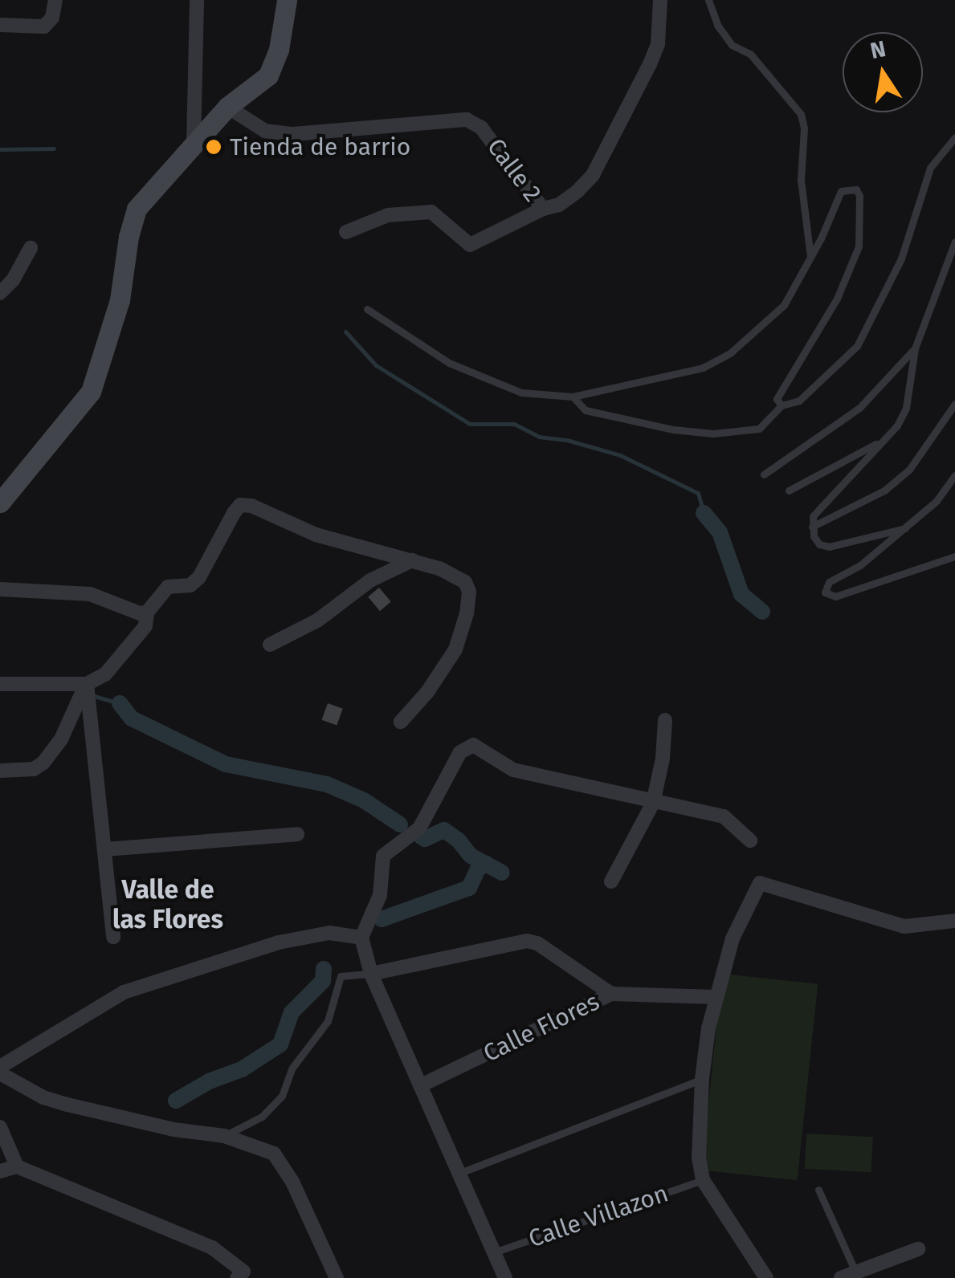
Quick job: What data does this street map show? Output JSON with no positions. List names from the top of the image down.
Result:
{
  "streets": {
    "street": ["Calle 2", "Calle Flores"],
    "lane": ["Calle Villazon"]
  },
  "districts": ["Valle de las Flores"],
  "places": ["Tienda de barrio"],
  "north": "top"
}
